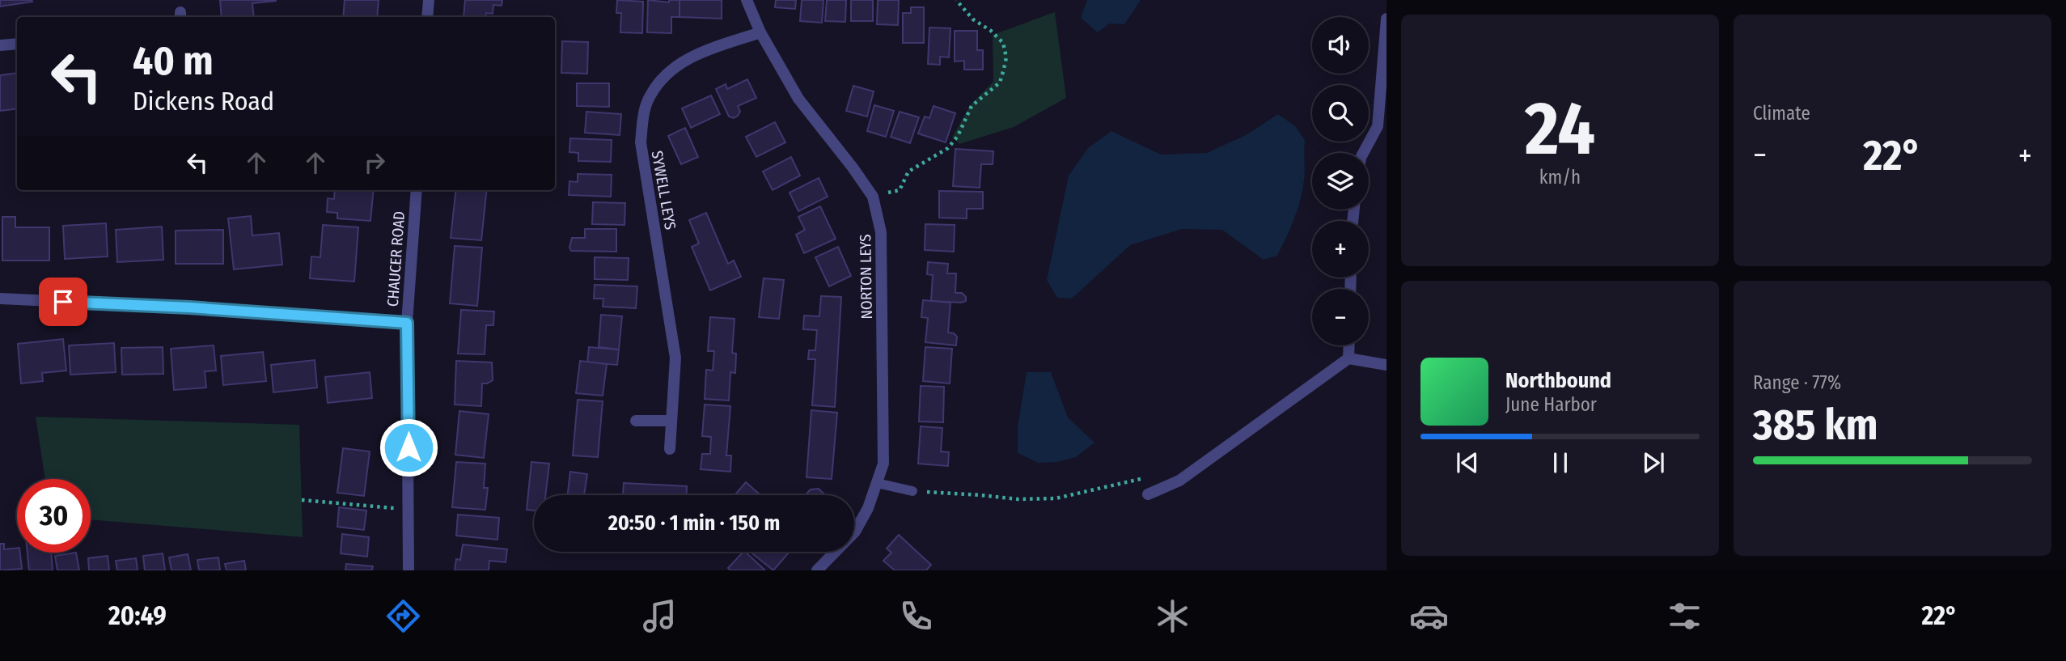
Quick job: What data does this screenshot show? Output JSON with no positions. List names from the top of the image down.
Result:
{
  "streets": {
    "street": ["SYWELL LEYS", "CHAUCER ROAD", "NORTON LEYS"]
  },
  "crossings": [
    ["SYWELL LEYS", "NORTON LEYS"]
  ],
  "page": {
    "tile": [
      ["24", "km/h"],
      "Climate",
      ["Range · 77%", "385 km"]
    ],
    "map_buttons": ["+", "−"],
    "turn": ["40 m", "Dickens Road"],
    "heat": ["−", "22°", "+"],
    "song": ["Northbound", "June Harbor"],
    "limit": "30",
    "trip": "20:50 · 1 min · 150 m",
    "tabs": ["20:49", "22°"]
  }
}
